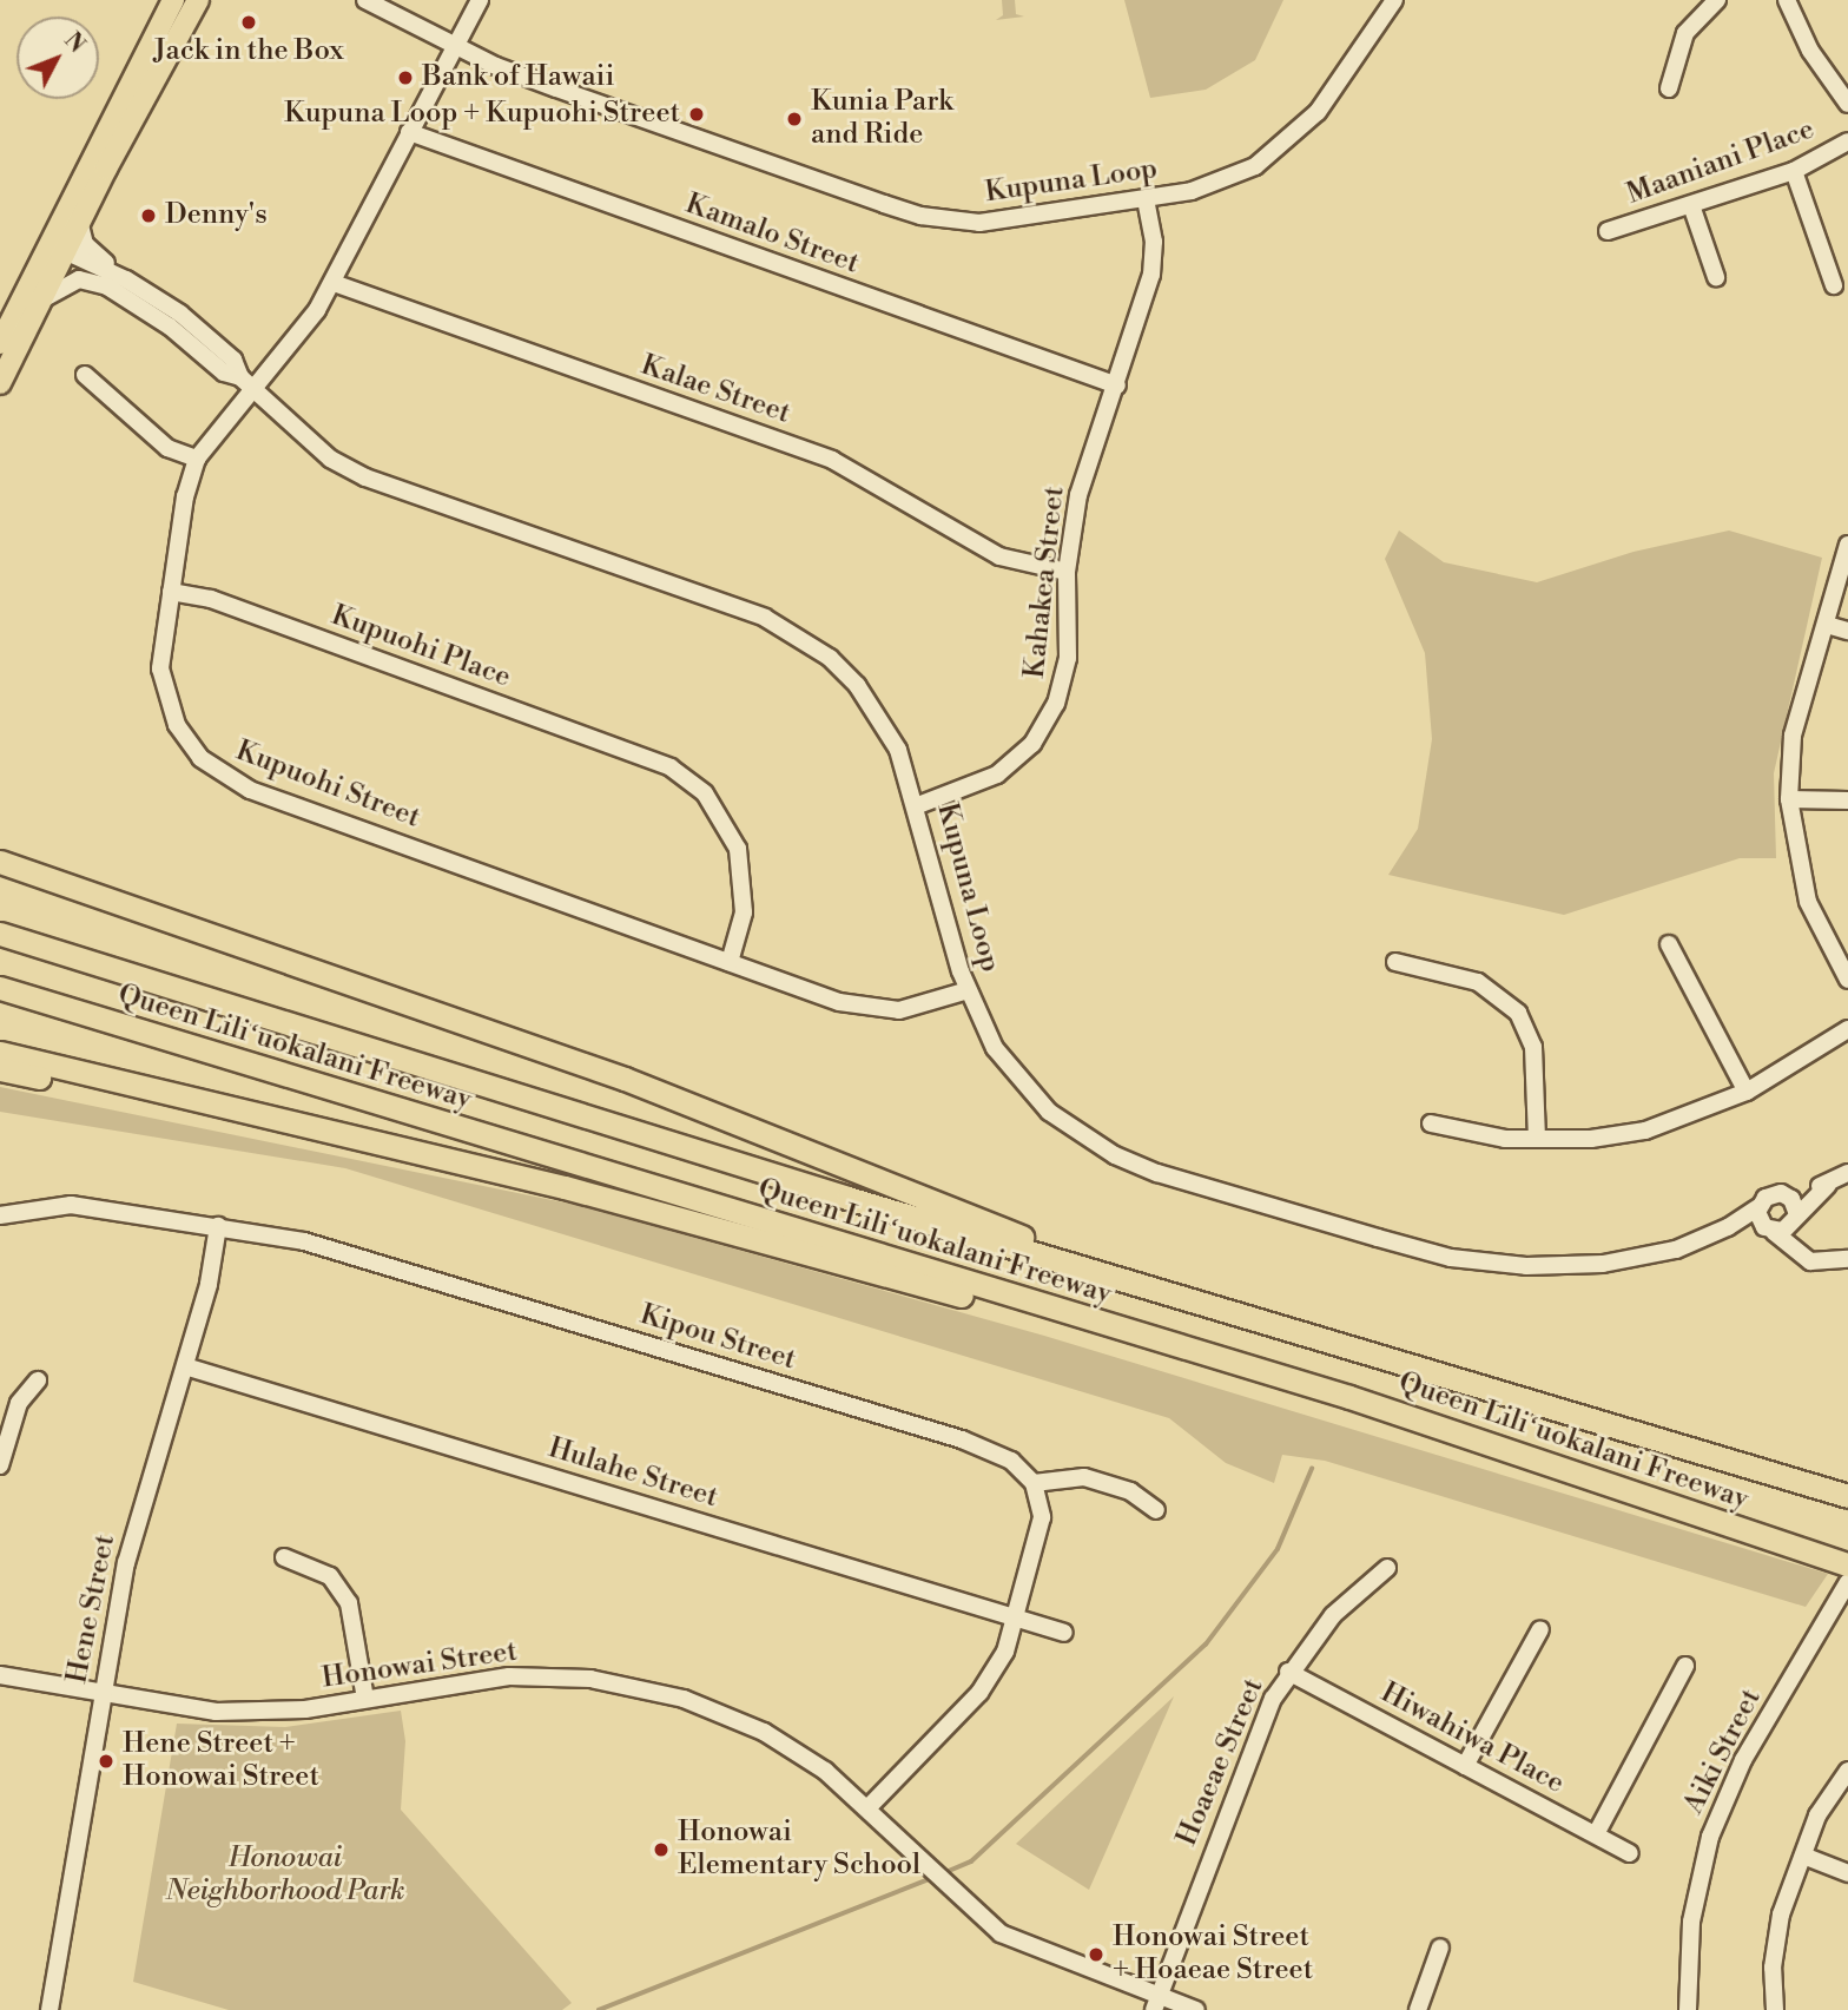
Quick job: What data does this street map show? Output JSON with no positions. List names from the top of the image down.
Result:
{
  "streets": {
    "highway": ["Queen Liliʻuokalani Freeway"],
    "street": [
      "Maaniani Place",
      "Kupuna Loop",
      "Kamalo Street",
      "Kalae Street",
      "Kahakea Street",
      "Kupuohi Place",
      "Kupuohi Street",
      "Kipou Street",
      "Hulahe Street",
      "Hene Street",
      "Honowai Street",
      "Hiwahiwa Place",
      "Aiki Street",
      "Hoaeae Street"
    ]
  },
  "crossings": [
    ["Kupuna Loop", "Kahakea Street"],
    ["Kupuna Loop", "Kupuohi Street"],
    ["Kamalo Street", "Kahakea Street"],
    ["Kamalo Street", "Kupuohi Street"],
    ["Kalae Street", "Kahakea Street"],
    ["Kalae Street", "Kupuohi Street"],
    ["Kupuohi Place", "Kupuohi Street"],
    ["Kipou Street", "Hene Street"],
    ["Hulahe Street", "Hene Street"],
    ["Hene Street", "Honowai Street"],
    ["Honowai Street", "Hoaeae Street"],
    ["Hiwahiwa Place", "Hoaeae Street"]
  ],
  "parks": ["Honowai Neighborhood Park"],
  "places": [
    "Jack in the Box",
    "Bank of Hawaii",
    "Kupuna Loop + Kupuohi Street",
    "Kunia Park and Ride",
    "Denny's",
    "Hene Street + Honowai Street",
    "Honowai Elementary School",
    "Honowai Street + Hoaeae Street"
  ],
  "north": "top right"
}
